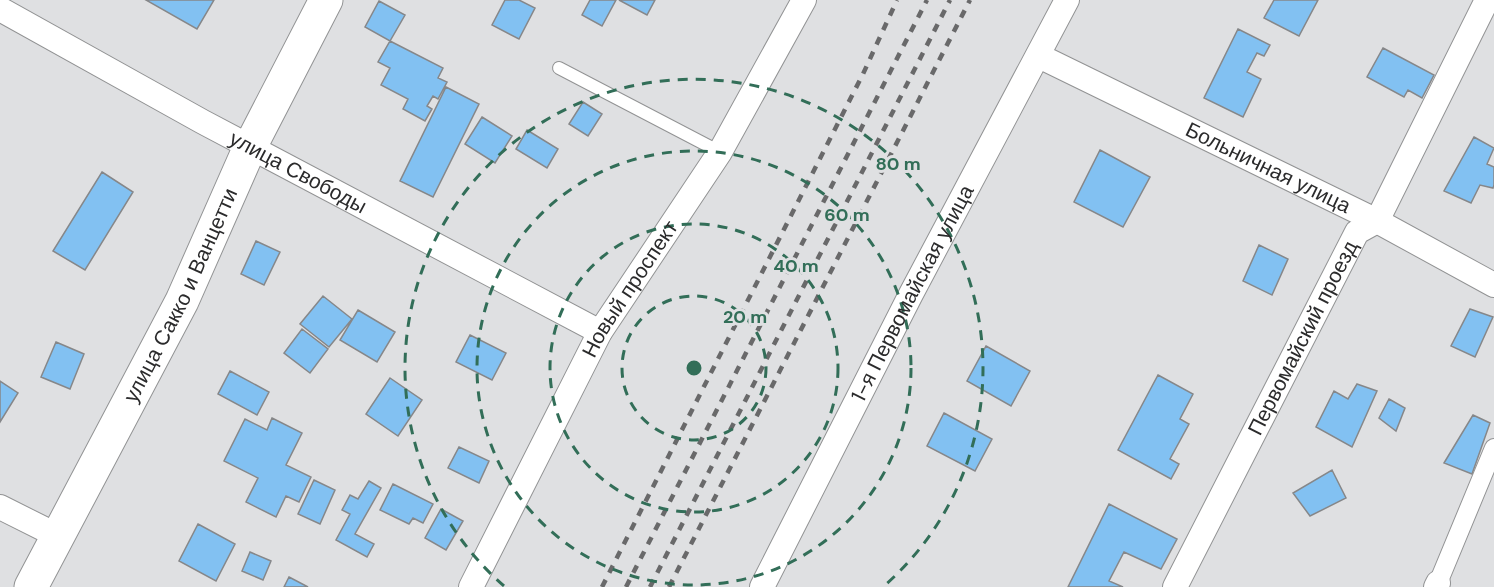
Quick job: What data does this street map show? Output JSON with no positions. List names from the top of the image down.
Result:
{
  "streets": {
    "main road": ["улица Сакко и Ванцетти"],
    "street": [
      "Больничная улица",
      "улица Свободы",
      "Новый проспект",
      "1-я Первомайская улица",
      "Первомайский проезд"
    ]
  },
  "crossings": [
    ["Больничная улица", "1-я Первомайская улица"],
    ["Больничная улица", "Первомайский проезд"],
    ["улица Свободы", "Новый проспект"],
    ["улица Свободы", "улица Сакко и Ванцетти"]
  ],
  "rings": [
    "80 m",
    "60 m",
    "40 m",
    "20 m"
  ]
}
